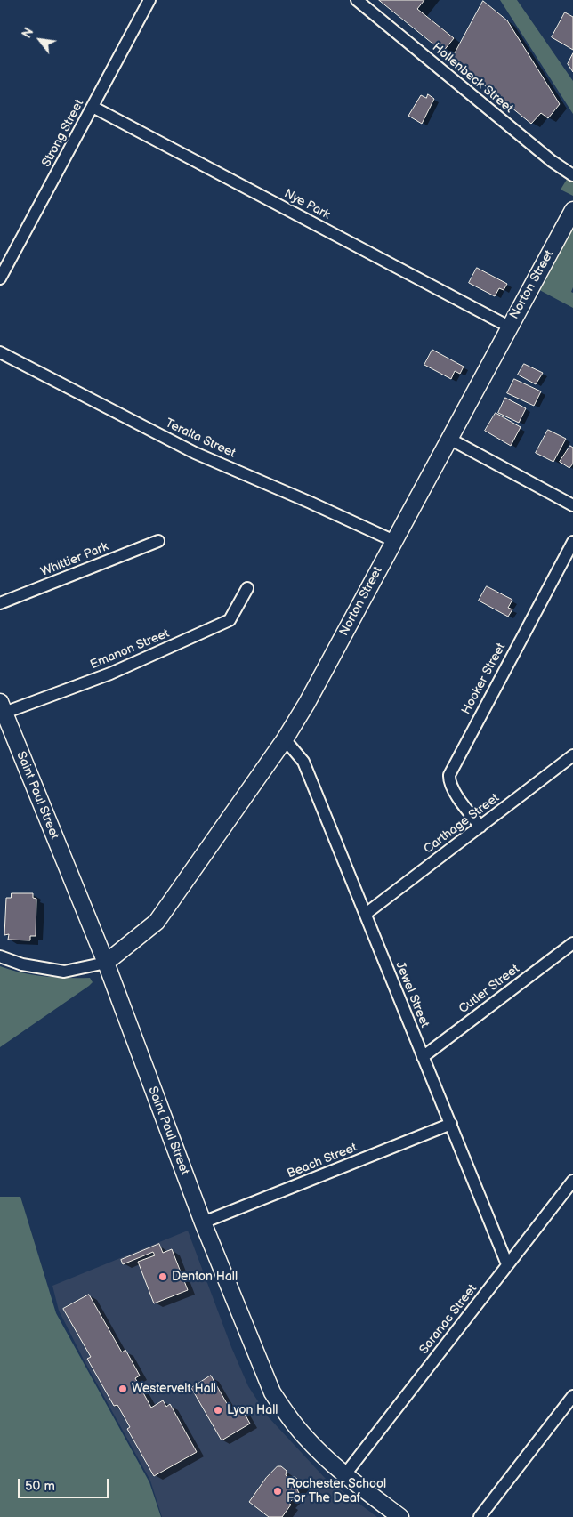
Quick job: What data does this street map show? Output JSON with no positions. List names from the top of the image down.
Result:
{
  "streets": {
    "main road": ["Norton Street", "Saint Paul Street"],
    "street": [
      "Hollenbeck Street",
      "Strong Street",
      "Nye Park",
      "Teralta Street",
      "Whittier Park",
      "Emanon Street",
      "Hooker Street",
      "Carthage Street",
      "Cutler Street",
      "Jewel Street",
      "Beach Street",
      "Saranac Street"
    ]
  },
  "crossings": [
    ["Strong Street", "Nye Park"],
    ["Nye Park", "Norton Street"],
    ["Norton Street", "Teralta Street"],
    ["Norton Street", "Saint Paul Street"],
    ["Norton Street", "Jewel Street"],
    ["Emanon Street", "Saint Paul Street"],
    ["Hooker Street", "Carthage Street"],
    ["Saint Paul Street", "Beach Street"],
    ["Saint Paul Street", "Saranac Street"],
    ["Carthage Street", "Jewel Street"],
    ["Cutler Street", "Jewel Street"],
    ["Jewel Street", "Beach Street"],
    ["Jewel Street", "Saranac Street"]
  ],
  "places": [
    "Denton Hall",
    "Westervelt Hall",
    "Lyon Hall",
    "Rochester School For The Deaf"
  ],
  "scale_bar": "50 m",
  "north": "top left"
}
